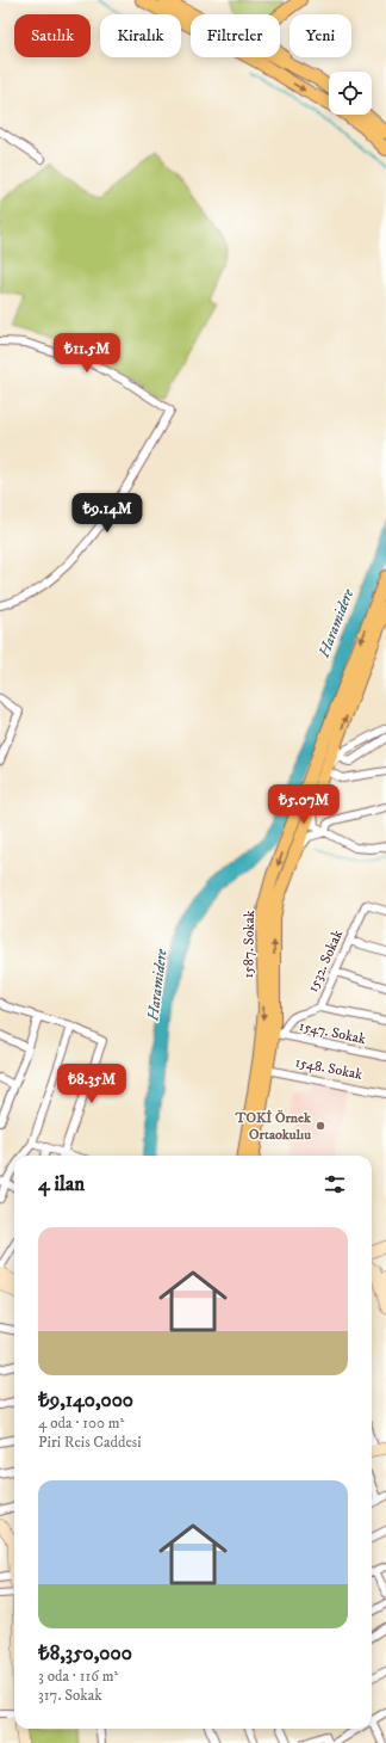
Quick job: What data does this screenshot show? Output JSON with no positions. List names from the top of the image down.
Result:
{
  "streets": {
    "main road": ["1587. Sokak"],
    "street": ["1532. Sokak", "1547. Sokak", "1548. Sokak"]
  },
  "crossings": [
    ["1587. Sokak", "1532. Sokak"],
    ["1587. Sokak", "1547. Sokak"],
    ["1587. Sokak", "1548. Sokak"],
    ["1532. Sokak", "1547. Sokak"]
  ],
  "water": ["Haramidere"],
  "places": ["TOKİ Örnek Ortaokulıu"],
  "page": {
    "chip": [
      "Satılık",
      "Kiralık",
      "Filtreler",
      "Yeni"
    ],
    "price": [
      "₺11.5M",
      "₺9.14M",
      "₺5.07M",
      "₺8.35M"
    ],
    "heading": "4 ilan",
    "list": [
      {
        "name": "₺9,140,000",
        "note": "4 oda · 100 m² · Piri Reis Caddesi"
      },
      {
        "name": "₺8,350,000",
        "note": "3 oda · 116 m² · 317. Sokak"
      }
    ]
  }
}
